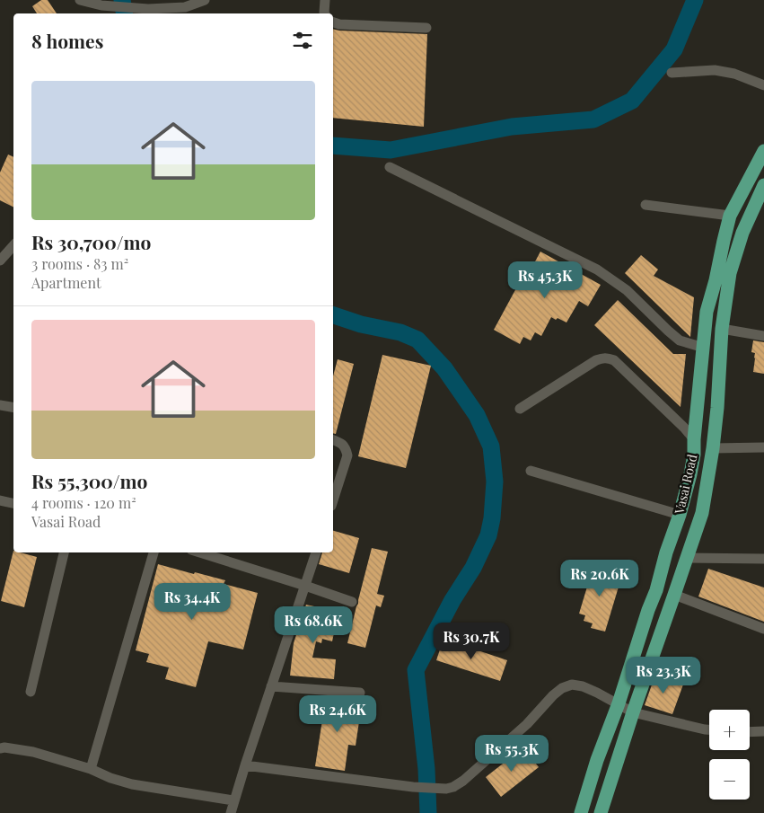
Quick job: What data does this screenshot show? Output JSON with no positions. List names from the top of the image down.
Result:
{
  "streets": {
    "main road": ["Vasai Road"]
  },
  "page": {
    "heading": "8 homes",
    "list": [
      {
        "name": "Rs 30,700/mo",
        "note": "3 rooms · 83 m² · Apartment"
      },
      {
        "name": "Rs 55,300/mo",
        "note": "4 rooms · 120 m² · Vasai Road"
      }
    ],
    "price": [
      "Rs 45.3K",
      "Rs 20.6K",
      "Rs 34.4K",
      "Rs 68.6K",
      "Rs 30.7K",
      "Rs 23.3K",
      "Rs 24.6K",
      "Rs 55.3K"
    ],
    "map_buttons": ["+", "−"]
  }
}
